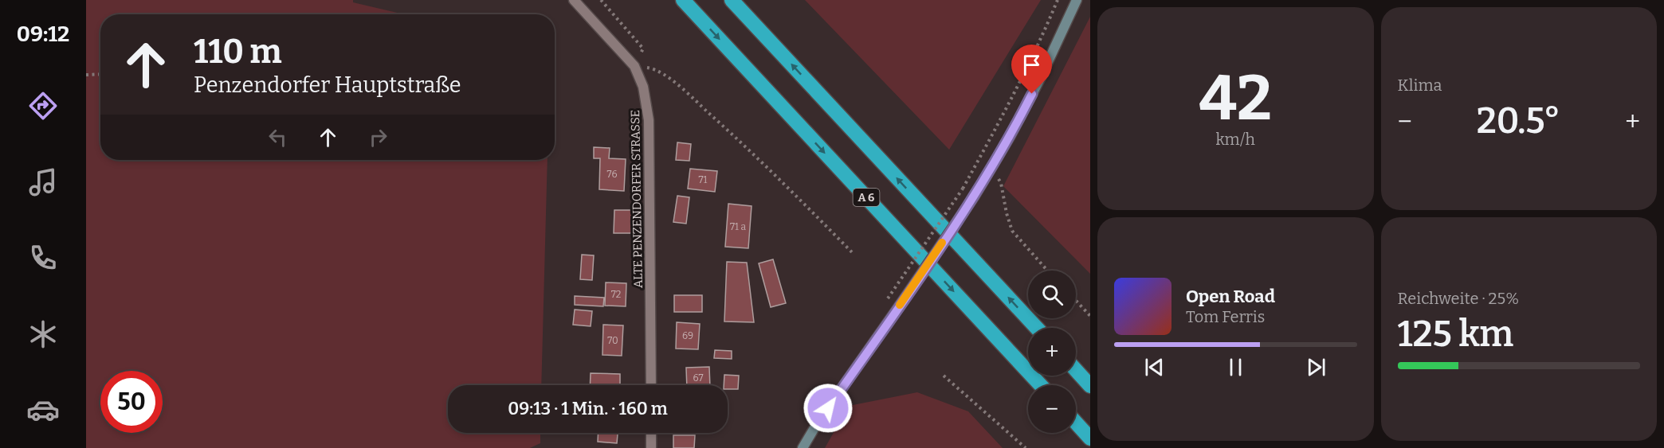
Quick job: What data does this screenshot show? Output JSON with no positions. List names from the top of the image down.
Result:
{
  "streets": {
    "highway": ["A 6"],
    "street": ["ALTE PENZENDORFER STRASSE"]
  },
  "house_numbers": [
    "76",
    "71",
    "71 a",
    "72",
    "69",
    "70",
    "67"
  ],
  "page": {
    "tabs": "09:12",
    "tile": [
      ["42", "km/h"],
      "Klima",
      ["Reichweite · 25%", "125 km"]
    ],
    "turn": ["110 m", "Penzendorfer Hauptstraße"],
    "heat": ["−", "20.5°", "+"],
    "map_buttons": ["+", "−"],
    "song": ["Open Road", "Tom Ferris"],
    "limit": "50",
    "trip": "09:13 · 1 Min. · 160 m"
  }
}
